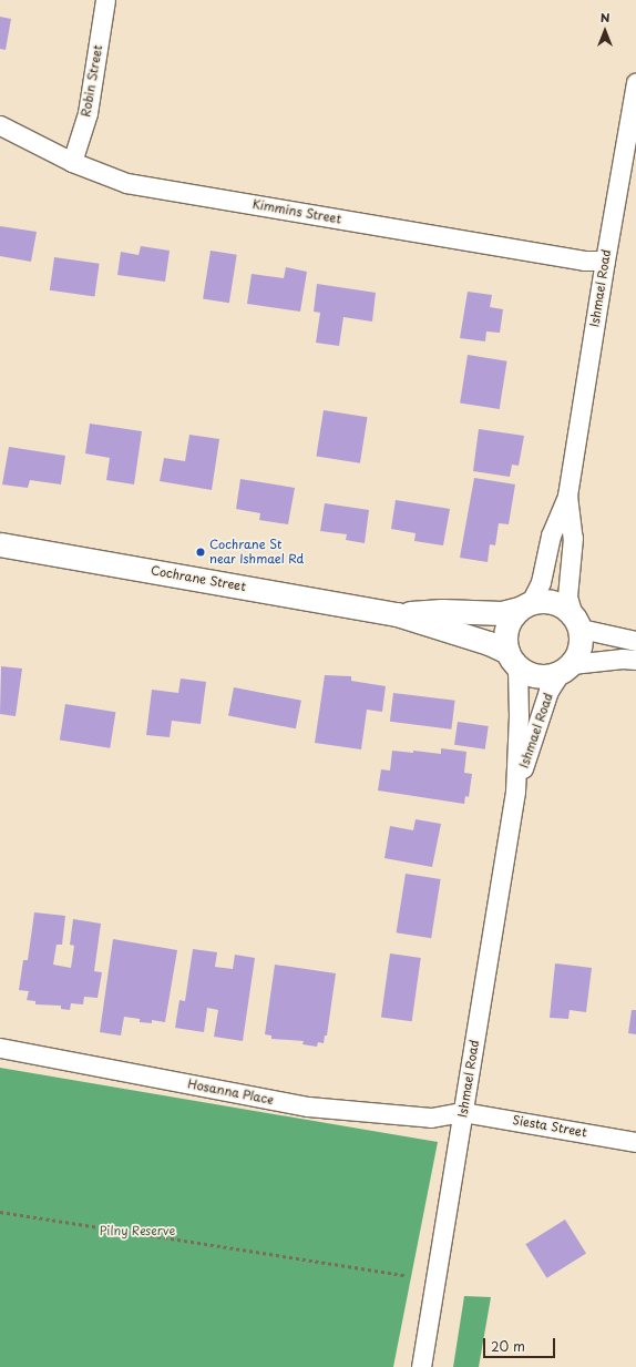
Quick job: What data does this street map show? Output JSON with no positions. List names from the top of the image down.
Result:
{
  "streets": {
    "street": [
      "Robin Street",
      "Kimmins Street",
      "Ishmael Road",
      "Cochrane Street",
      "Hosanna Place",
      "Siesta Street"
    ]
  },
  "crossings": [
    ["Robin Street", "Kimmins Street"],
    ["Kimmins Street", "Ishmael Road"],
    ["Ishmael Road", "Cochrane Street"],
    ["Ishmael Road", "Hosanna Place"],
    ["Ishmael Road", "Siesta Street"],
    ["Hosanna Place", "Siesta Street"]
  ],
  "parks": ["Pilny Reserve"],
  "places": ["Cochrane St near Ishmael Rd"],
  "scale_bar": "20 m",
  "north": "top"
}
